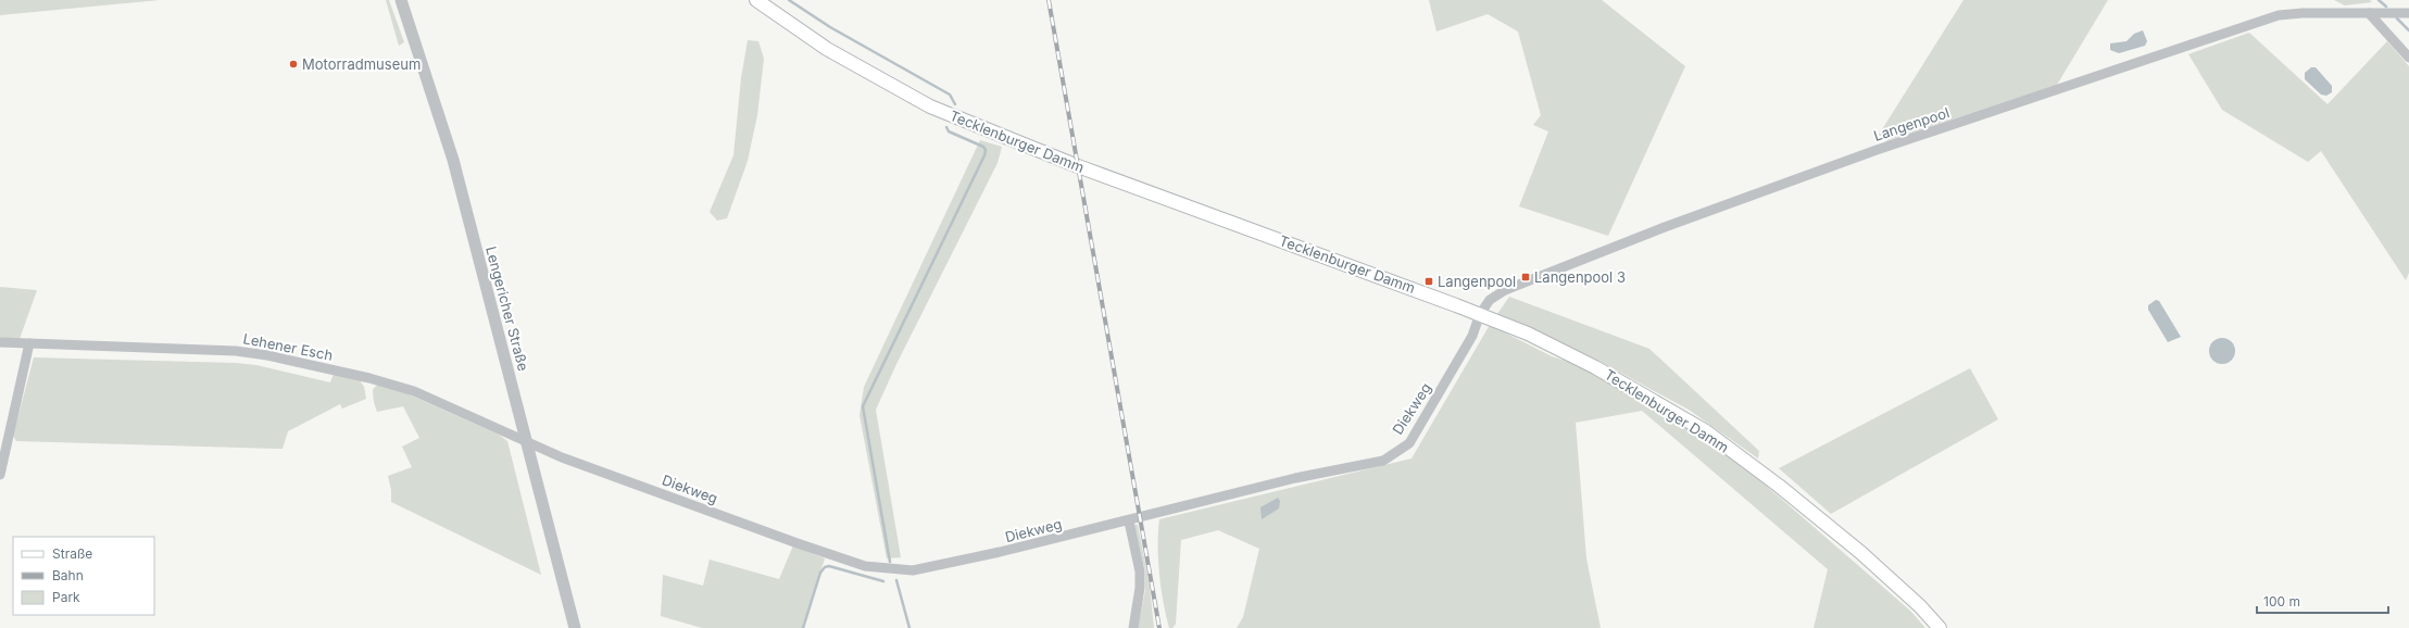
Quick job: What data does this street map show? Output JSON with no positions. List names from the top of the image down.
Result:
{
  "streets": {
    "main road": ["Tecklenburger Damm"],
    "street": [
      "Langenpool",
      "Lengericher Straße",
      "Lehener Esch",
      "Diekweg"
    ]
  },
  "crossings": [
    ["Langenpool", "Tecklenburger Damm"],
    ["Langenpool", "Diekweg"],
    ["Tecklenburger Damm", "Diekweg"],
    ["Lengericher Straße", "Lehener Esch"],
    ["Lengericher Straße", "Diekweg"],
    ["Lehener Esch", "Diekweg"]
  ],
  "places": {
    "other": ["Motorradmuseum"],
    "transit": ["Langenpool 3", "Langenpool"]
  },
  "legend": ["Straße", "Bahn", "Park"],
  "scale_bar": "100 m"
}
